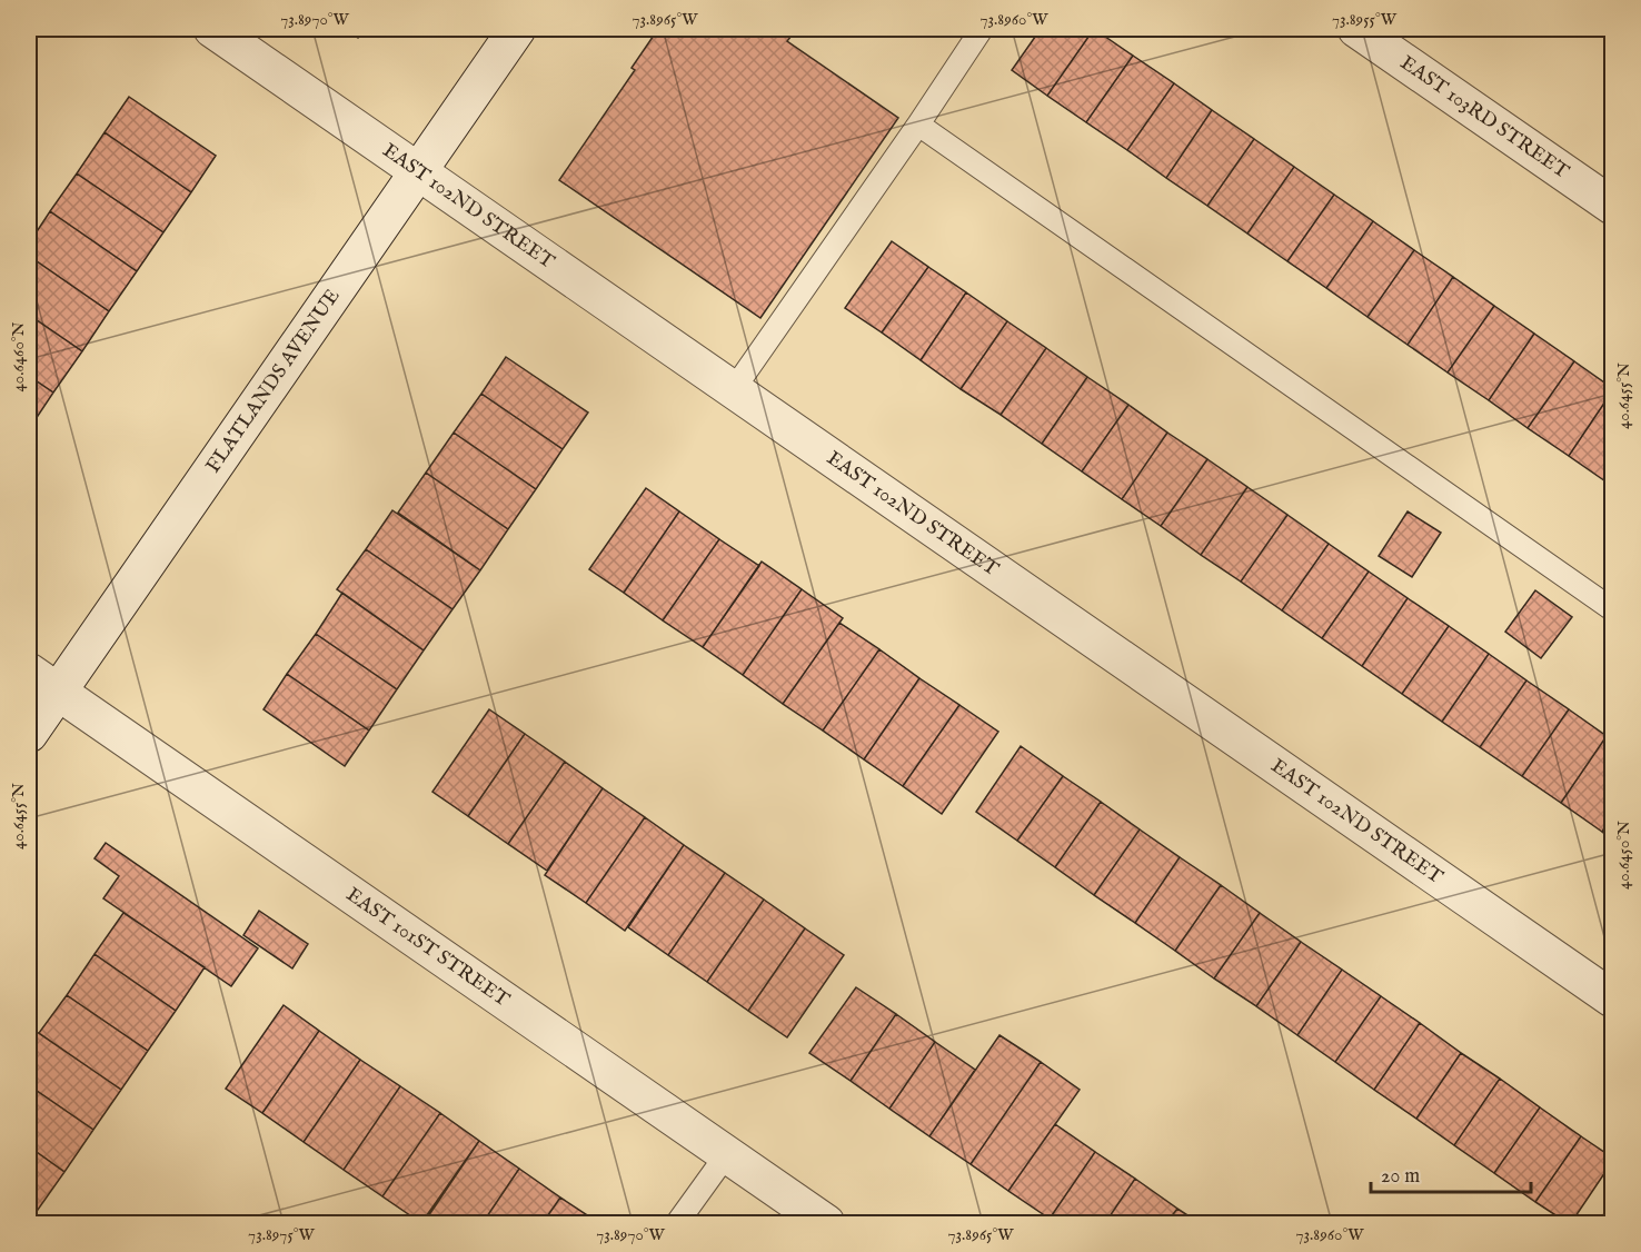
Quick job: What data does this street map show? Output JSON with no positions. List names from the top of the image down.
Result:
{
  "streets": {
    "street": [
      "EAST 103RD STREET",
      "EAST 102ND STREET",
      "FLATLANDS AVENUE",
      "EAST 101ST STREET"
    ]
  },
  "crossings": [
    ["EAST 102ND STREET", "FLATLANDS AVENUE"],
    ["FLATLANDS AVENUE", "EAST 101ST STREET"]
  ],
  "scale_bar": "20 m",
  "coordinates": [
    "73.8970°W",
    "73.8965°W",
    "73.8960°W",
    "73.8955°W",
    "40.6460°N",
    "40.6455°N",
    "40.6450°N",
    "73.8975°W"
  ]
}
